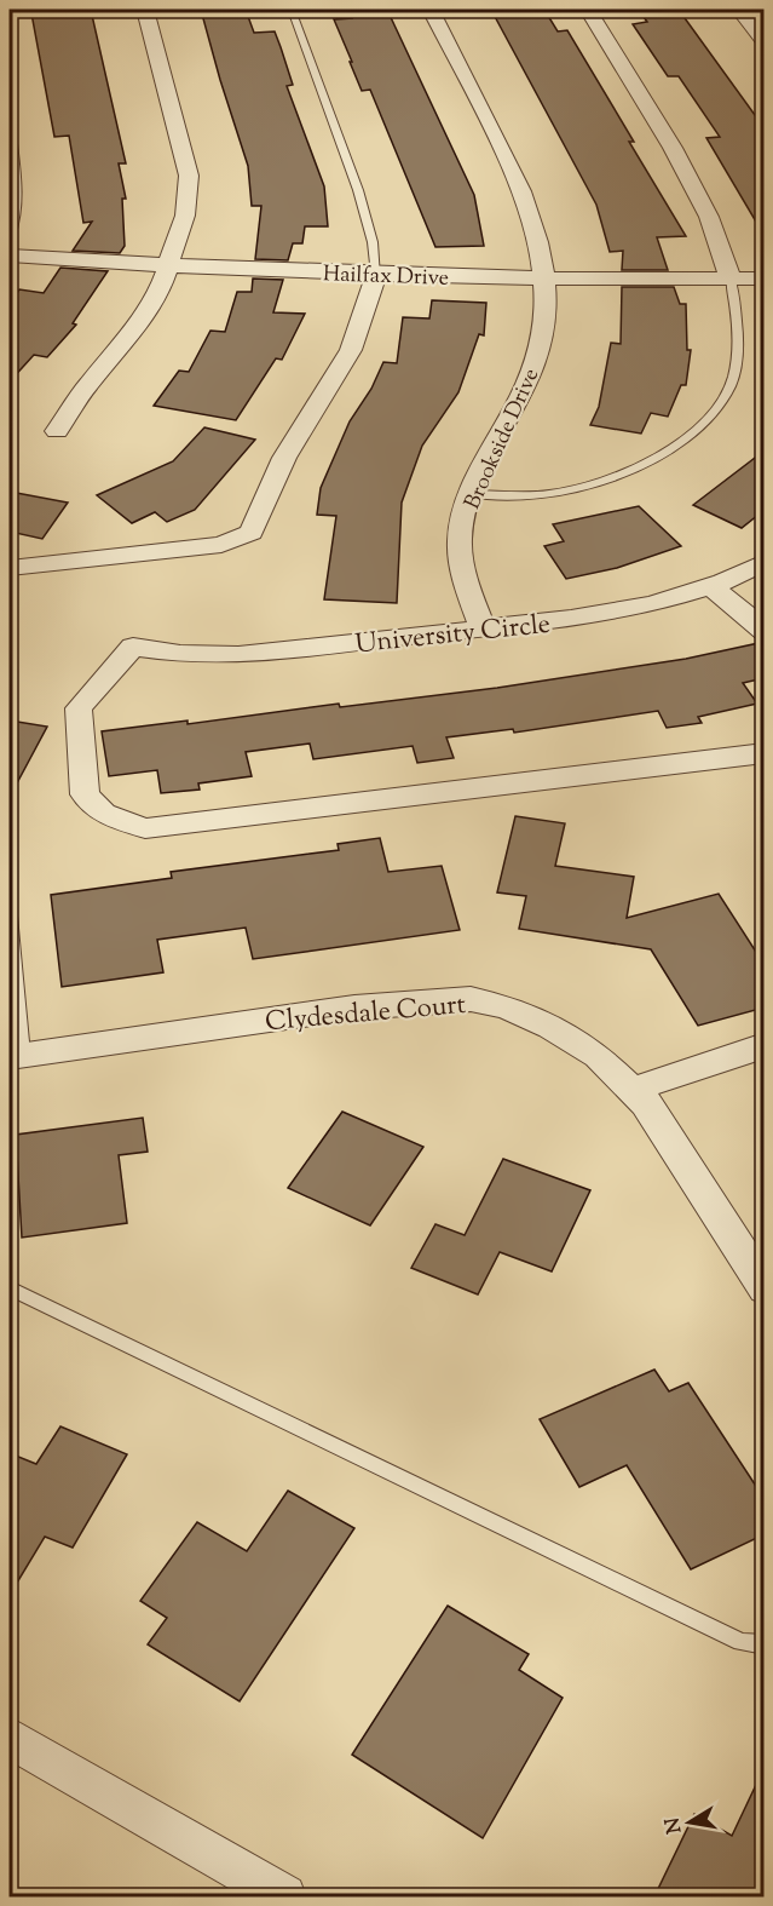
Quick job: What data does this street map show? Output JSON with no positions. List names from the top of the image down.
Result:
{
  "streets": {
    "street": [
      "Hailfax Drive",
      "Brookside Drive",
      "University Circle",
      "Clydesdale Court"
    ]
  },
  "crossings": [
    ["Hailfax Drive", "Brookside Drive"],
    ["Brookside Drive", "University Circle"]
  ],
  "north": "left"
}
